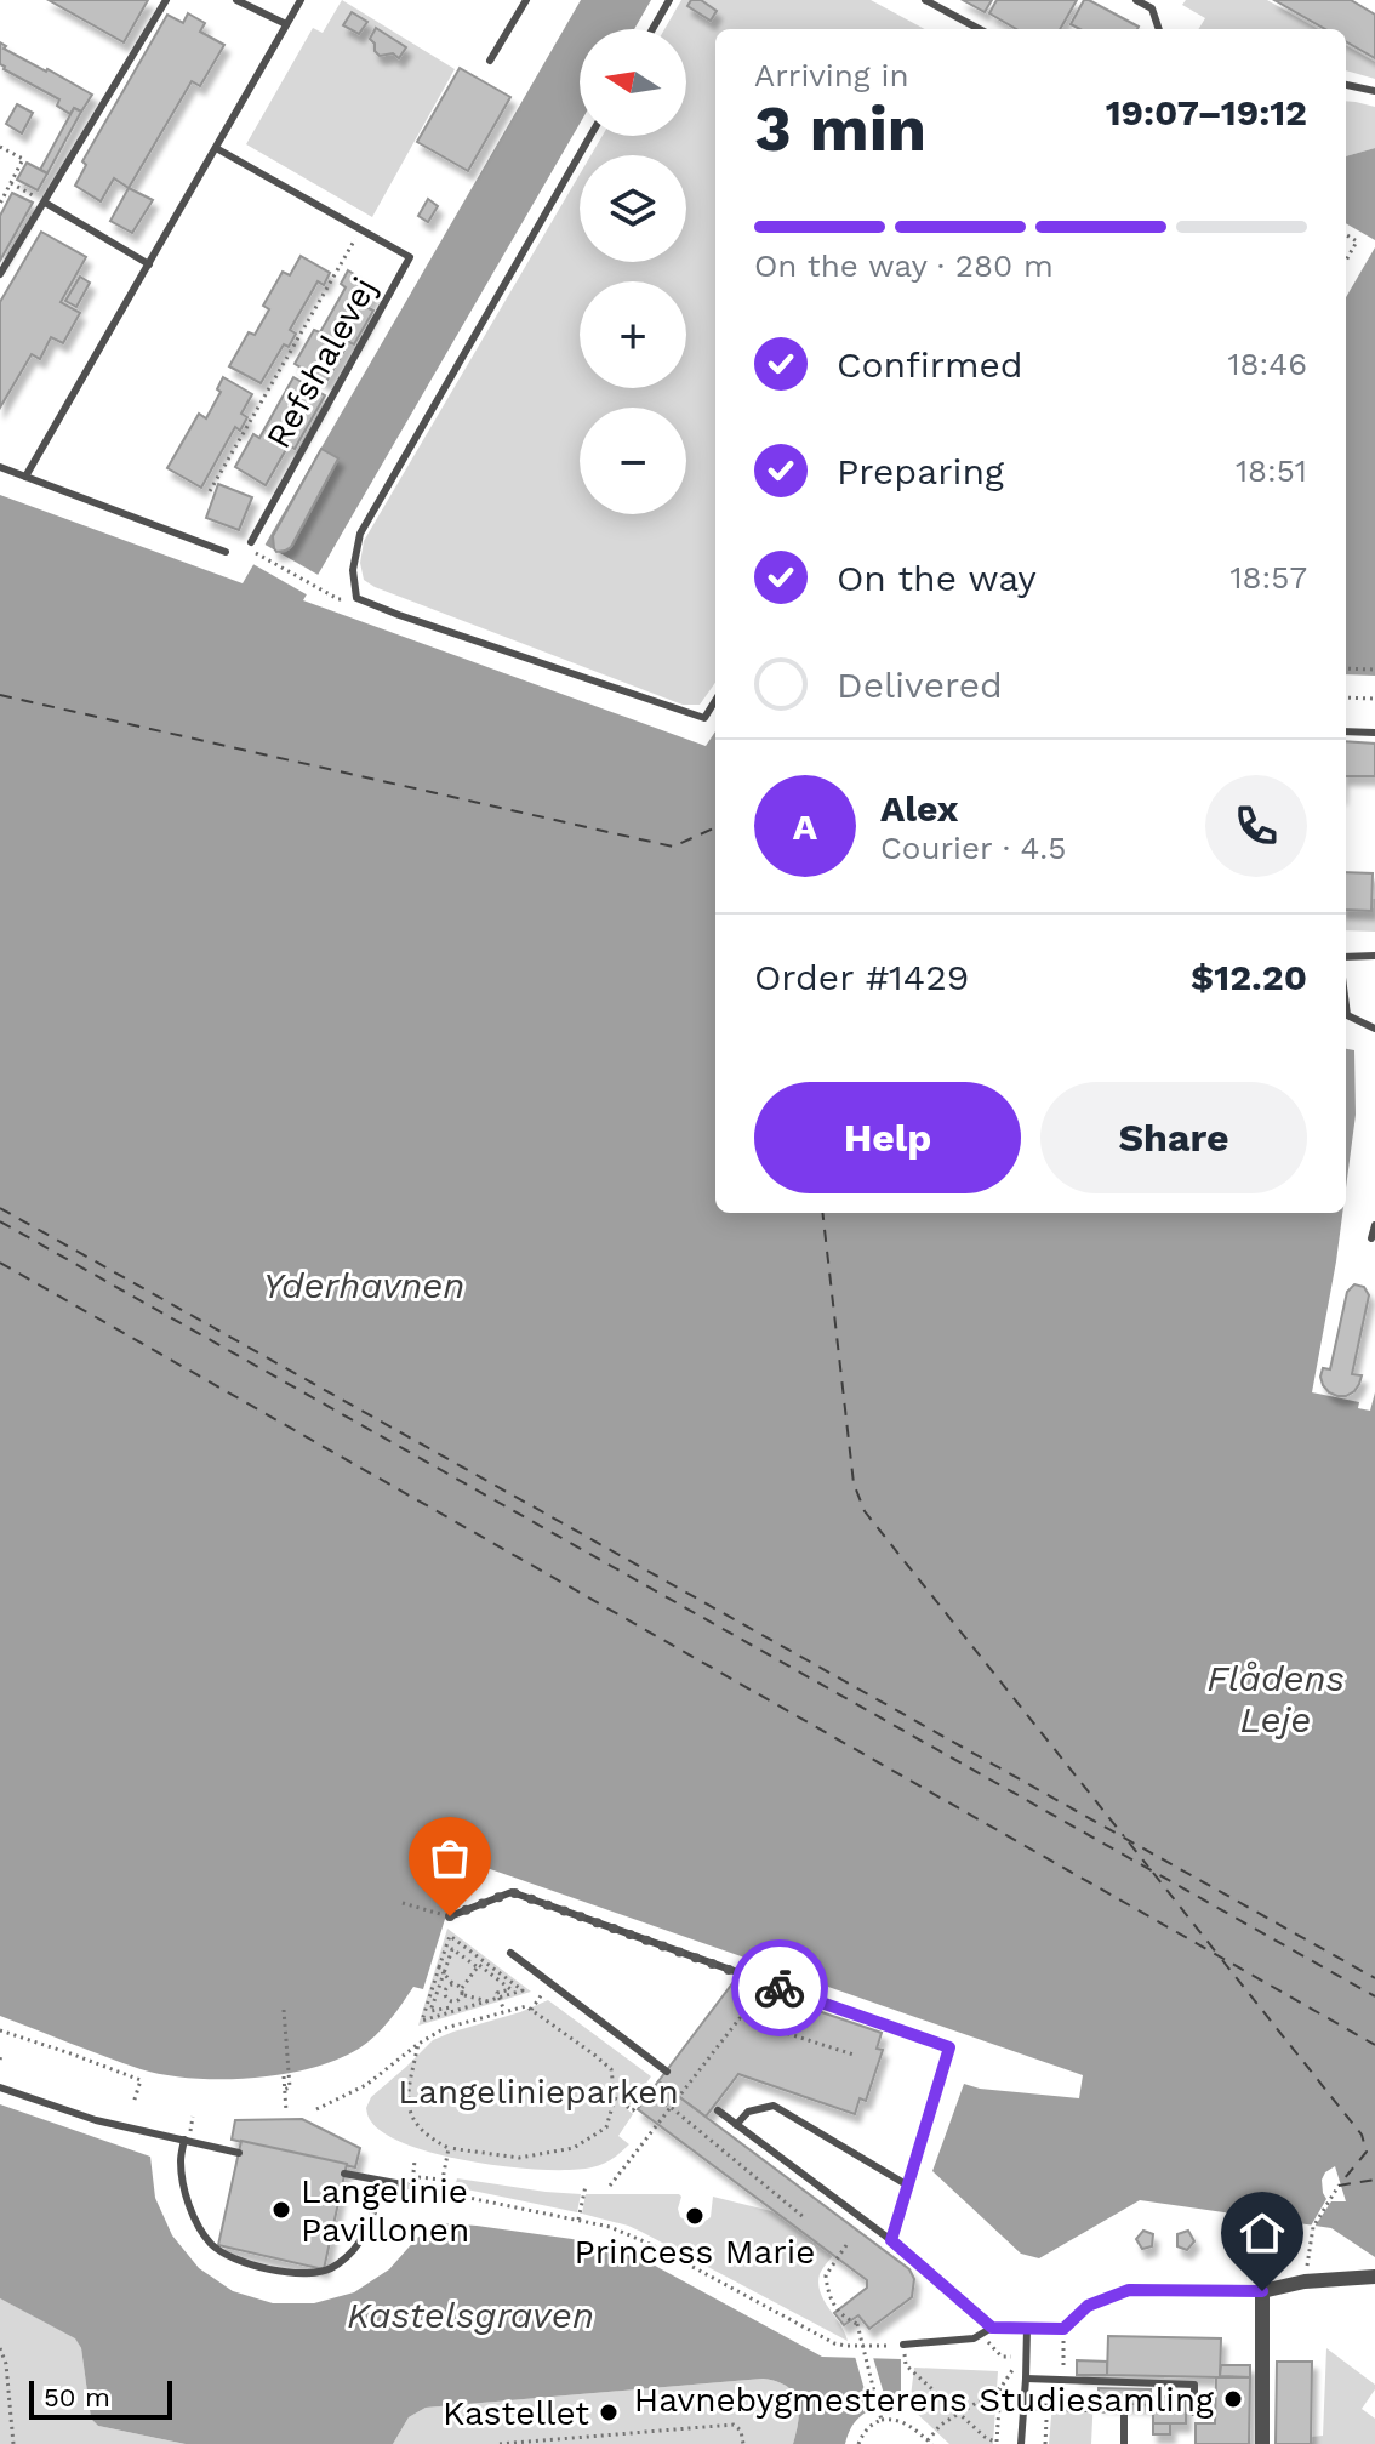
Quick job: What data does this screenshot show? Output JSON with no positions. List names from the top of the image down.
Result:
{
  "streets": {
    "lane": ["Refshalevej"]
  },
  "water": ["Yderhavnen", "Flådens Leje", "Kastelsgraven"],
  "parks": ["Langelinieparken"],
  "places": [
    "Langelinie Pavillonen",
    "Princess Marie",
    "Havnebygmesterens Studiesamling",
    "Kastellet"
  ],
  "scale_bar": "50 m",
  "north": "left",
  "page": {
    "map_buttons": ["+", "−"],
    "heading": ["3 min", "Arriving in", "19:07–19:12"],
    "panel": [
      "Alex",
      "Courier · 4.5",
      "Order #1429",
      "$12.20"
    ],
    "bar": "On the way · 280 m",
    "list": [
      ["Confirmed", "18:46"],
      ["Preparing", "18:51"],
      ["On the way", "18:57"],
      "Delivered"
    ],
    "round": "A",
    "buttons": ["Help", "Share"],
    "scale": "50 m"
  }
}
